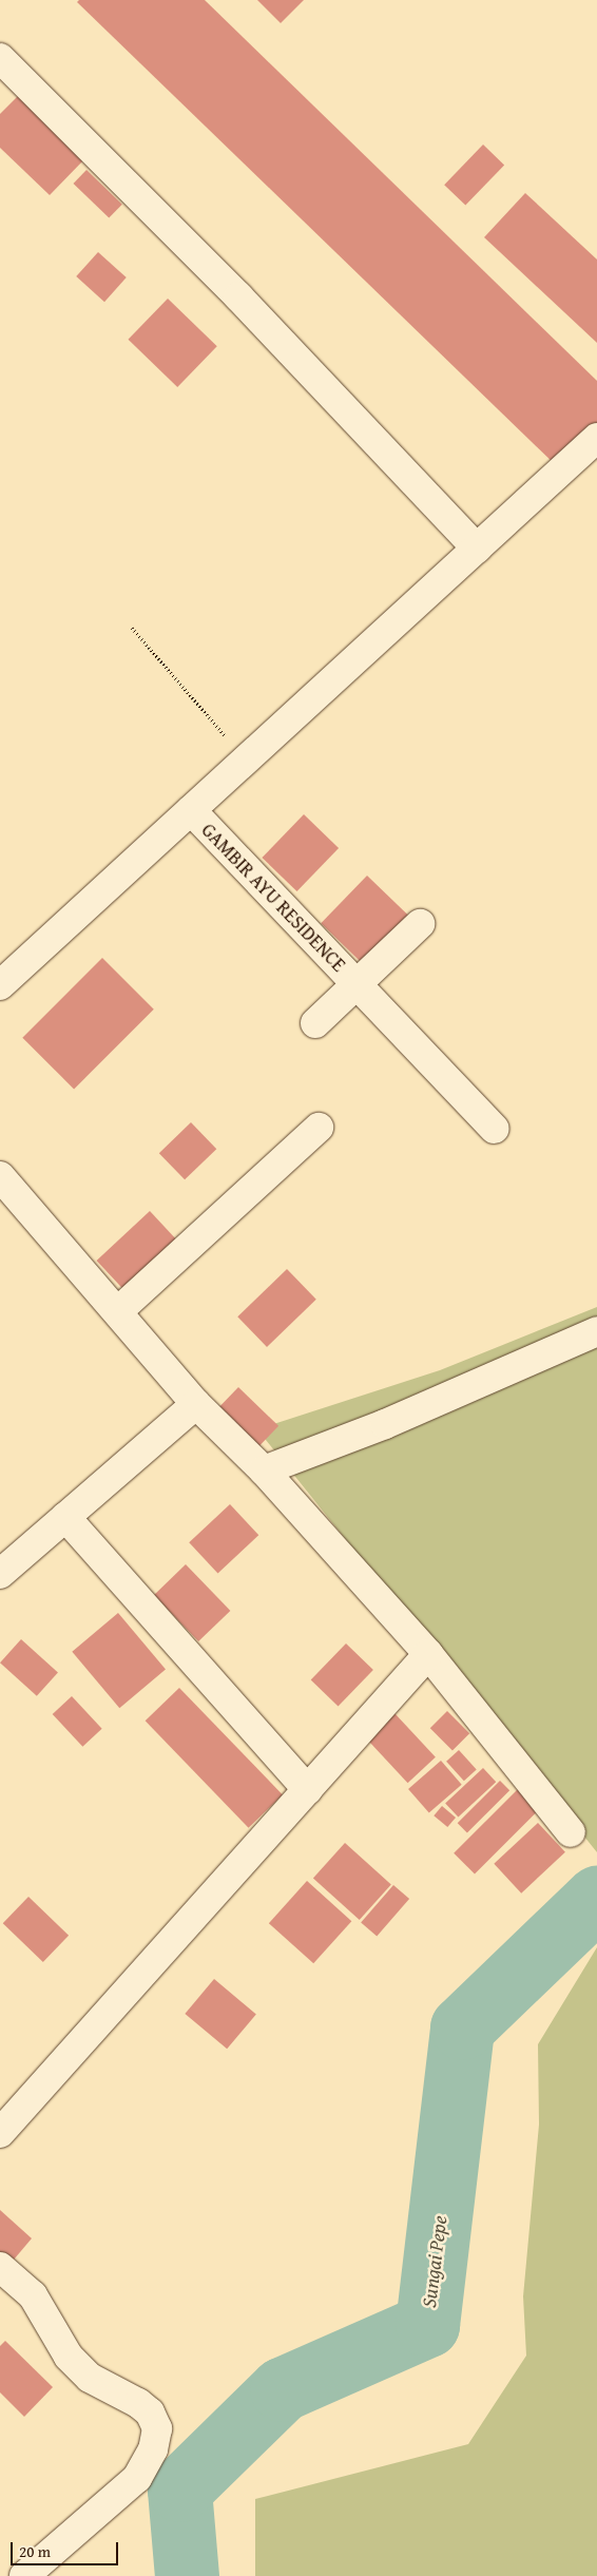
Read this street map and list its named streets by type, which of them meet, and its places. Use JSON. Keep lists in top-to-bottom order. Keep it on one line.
{"streets":{"street":["GAMBIR AYU RESIDENCE"]},"water":["Sungai Pepe"],"scale_bar":"20 m"}
